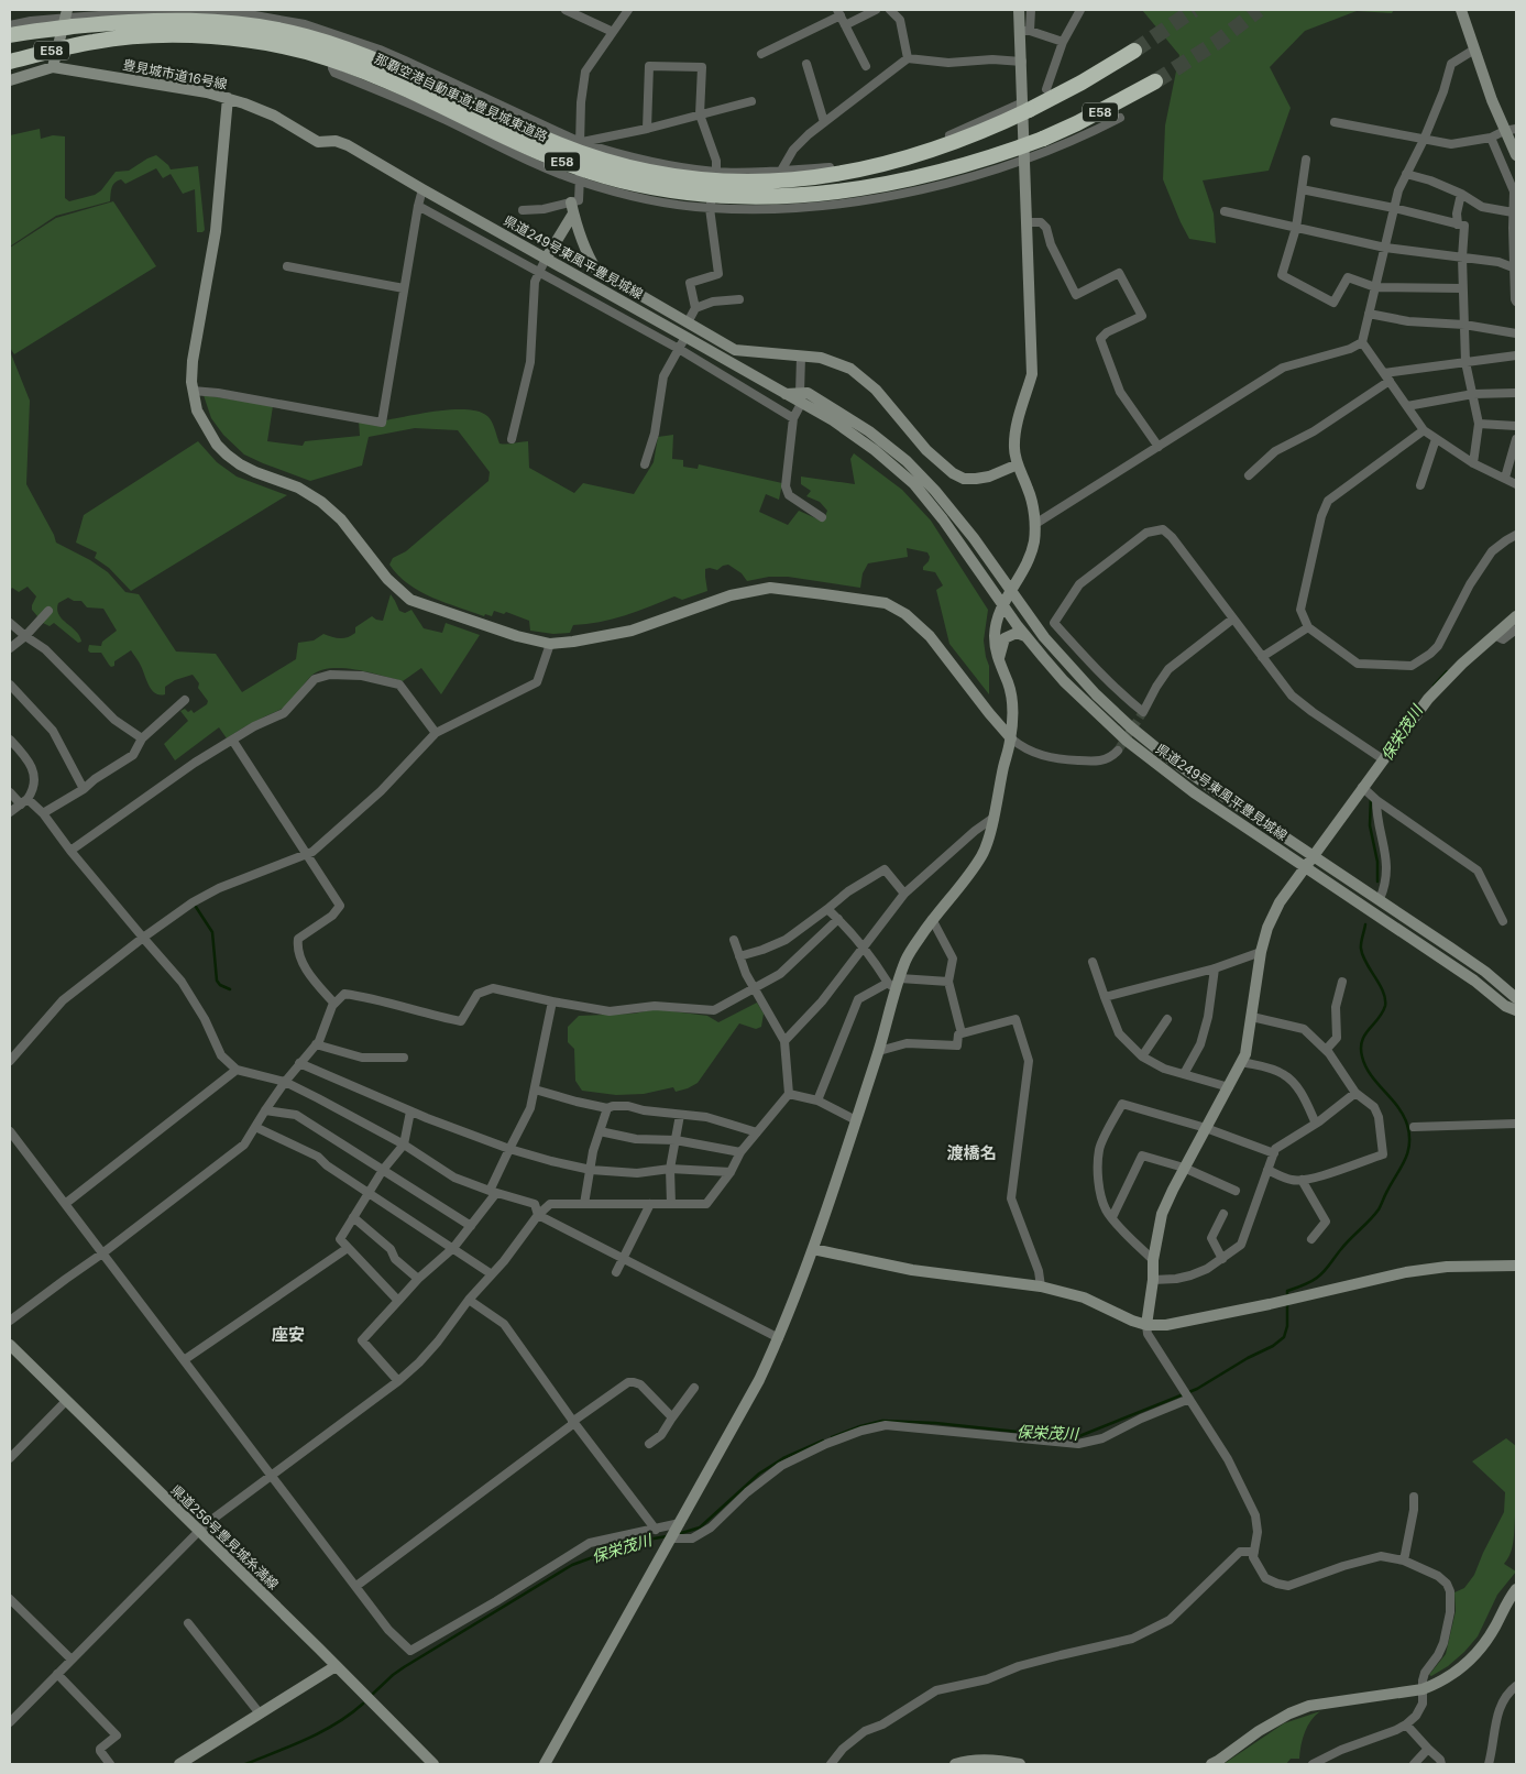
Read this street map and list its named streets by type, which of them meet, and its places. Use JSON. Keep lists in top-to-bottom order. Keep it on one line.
{"streets":{"highway":["E58","那覇空港自動車道;豊見城東道路"],"street":["豊見城市道16号線","県道249号東風平豊見城線","県道256号豊見城糸満線"]},"crossings":[["豊見城市道16号線","県道249号東風平豊見城線"]],"districts":["渡橋名","座安"],"water":["保栄茂川"]}
